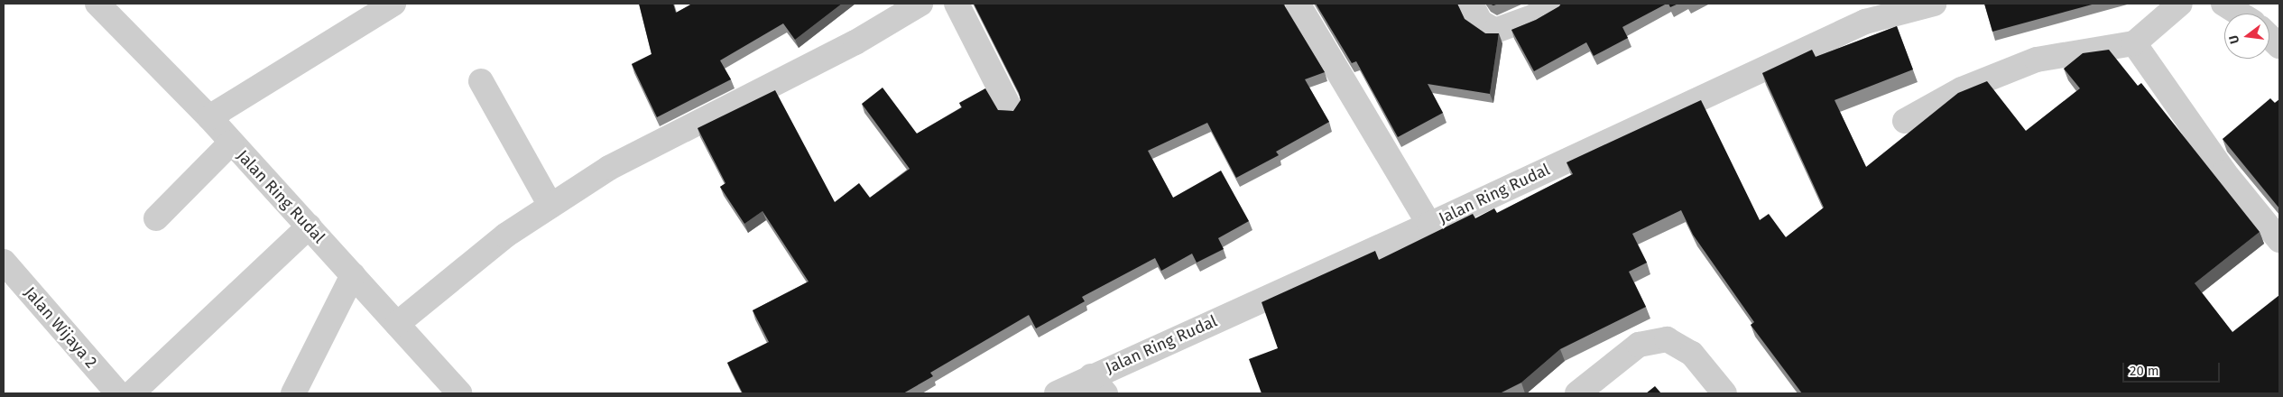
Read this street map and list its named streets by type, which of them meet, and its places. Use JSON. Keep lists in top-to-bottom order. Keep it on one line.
{"streets":{"street":["Jalan Ring Rudal","Jalan Wijaya 2"]},"scale_bar":"20 m","north":"left"}
